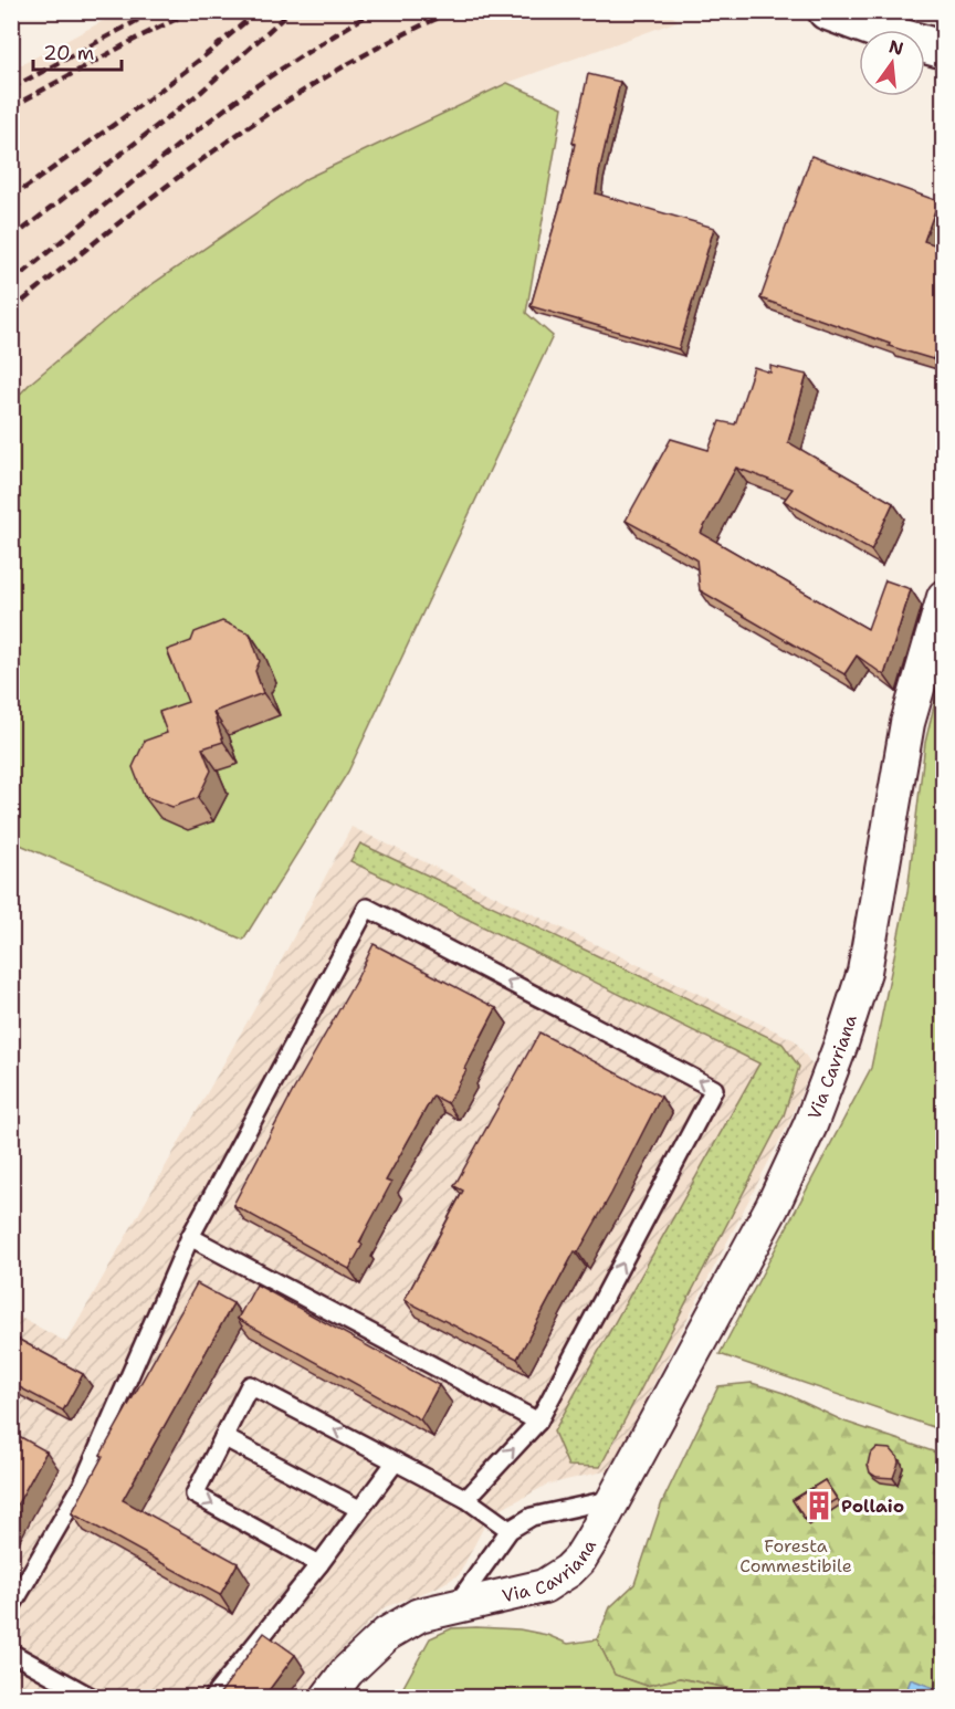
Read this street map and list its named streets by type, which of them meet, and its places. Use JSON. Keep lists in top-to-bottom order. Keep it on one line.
{"streets":{"street":["Via Cavriana"]},"parks":["Foresta Commestibile"],"places":{"building":["Pollaio"]},"scale_bar":"20 m","north":"top"}
